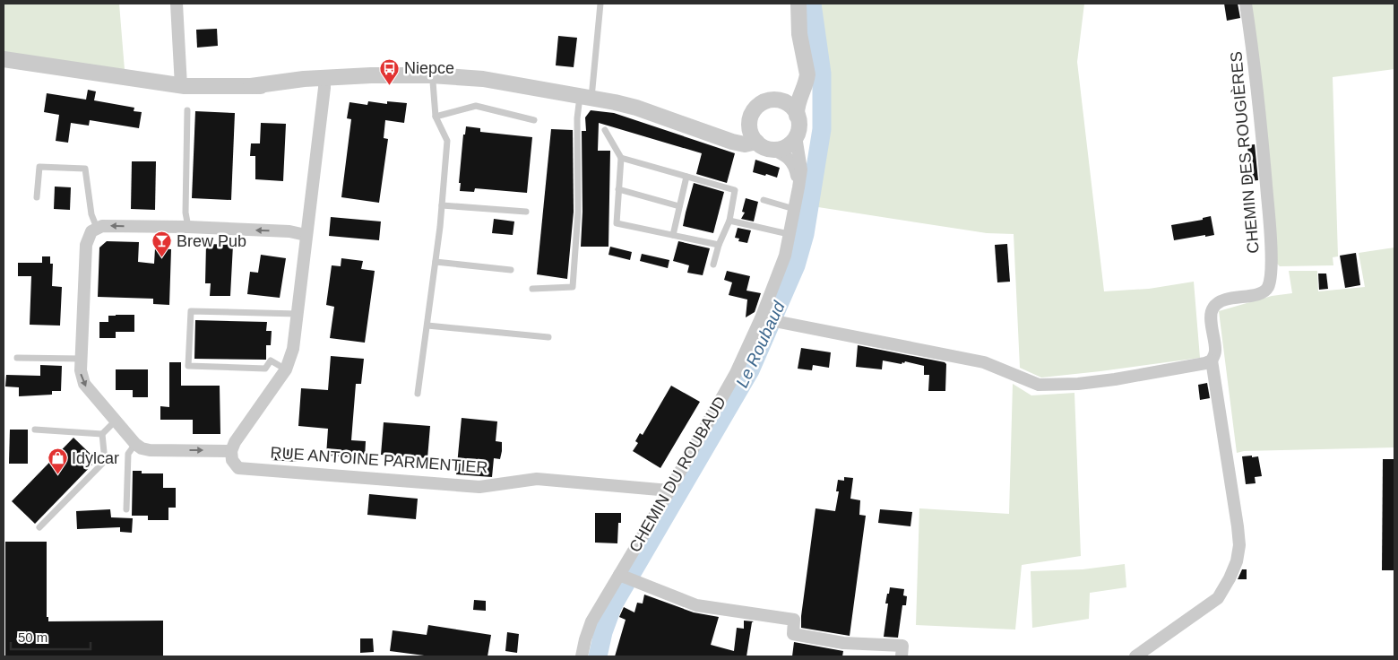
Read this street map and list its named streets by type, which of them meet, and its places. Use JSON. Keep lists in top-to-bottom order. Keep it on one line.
{"streets":{"street":["CHEMIN DES ROUGIÈRES","RUE ANTOINE PARMENTIER","CHEMIN DU ROUBAUD"]},"crossings":[["RUE ANTOINE PARMENTIER","CHEMIN DU ROUBAUD"]],"water":["Le Roubaud"],"places":{"bus stop":["Niepce"],"bar":["Brew Pub"],"shop":["Idylcar"]},"scale_bar":"50 m"}
